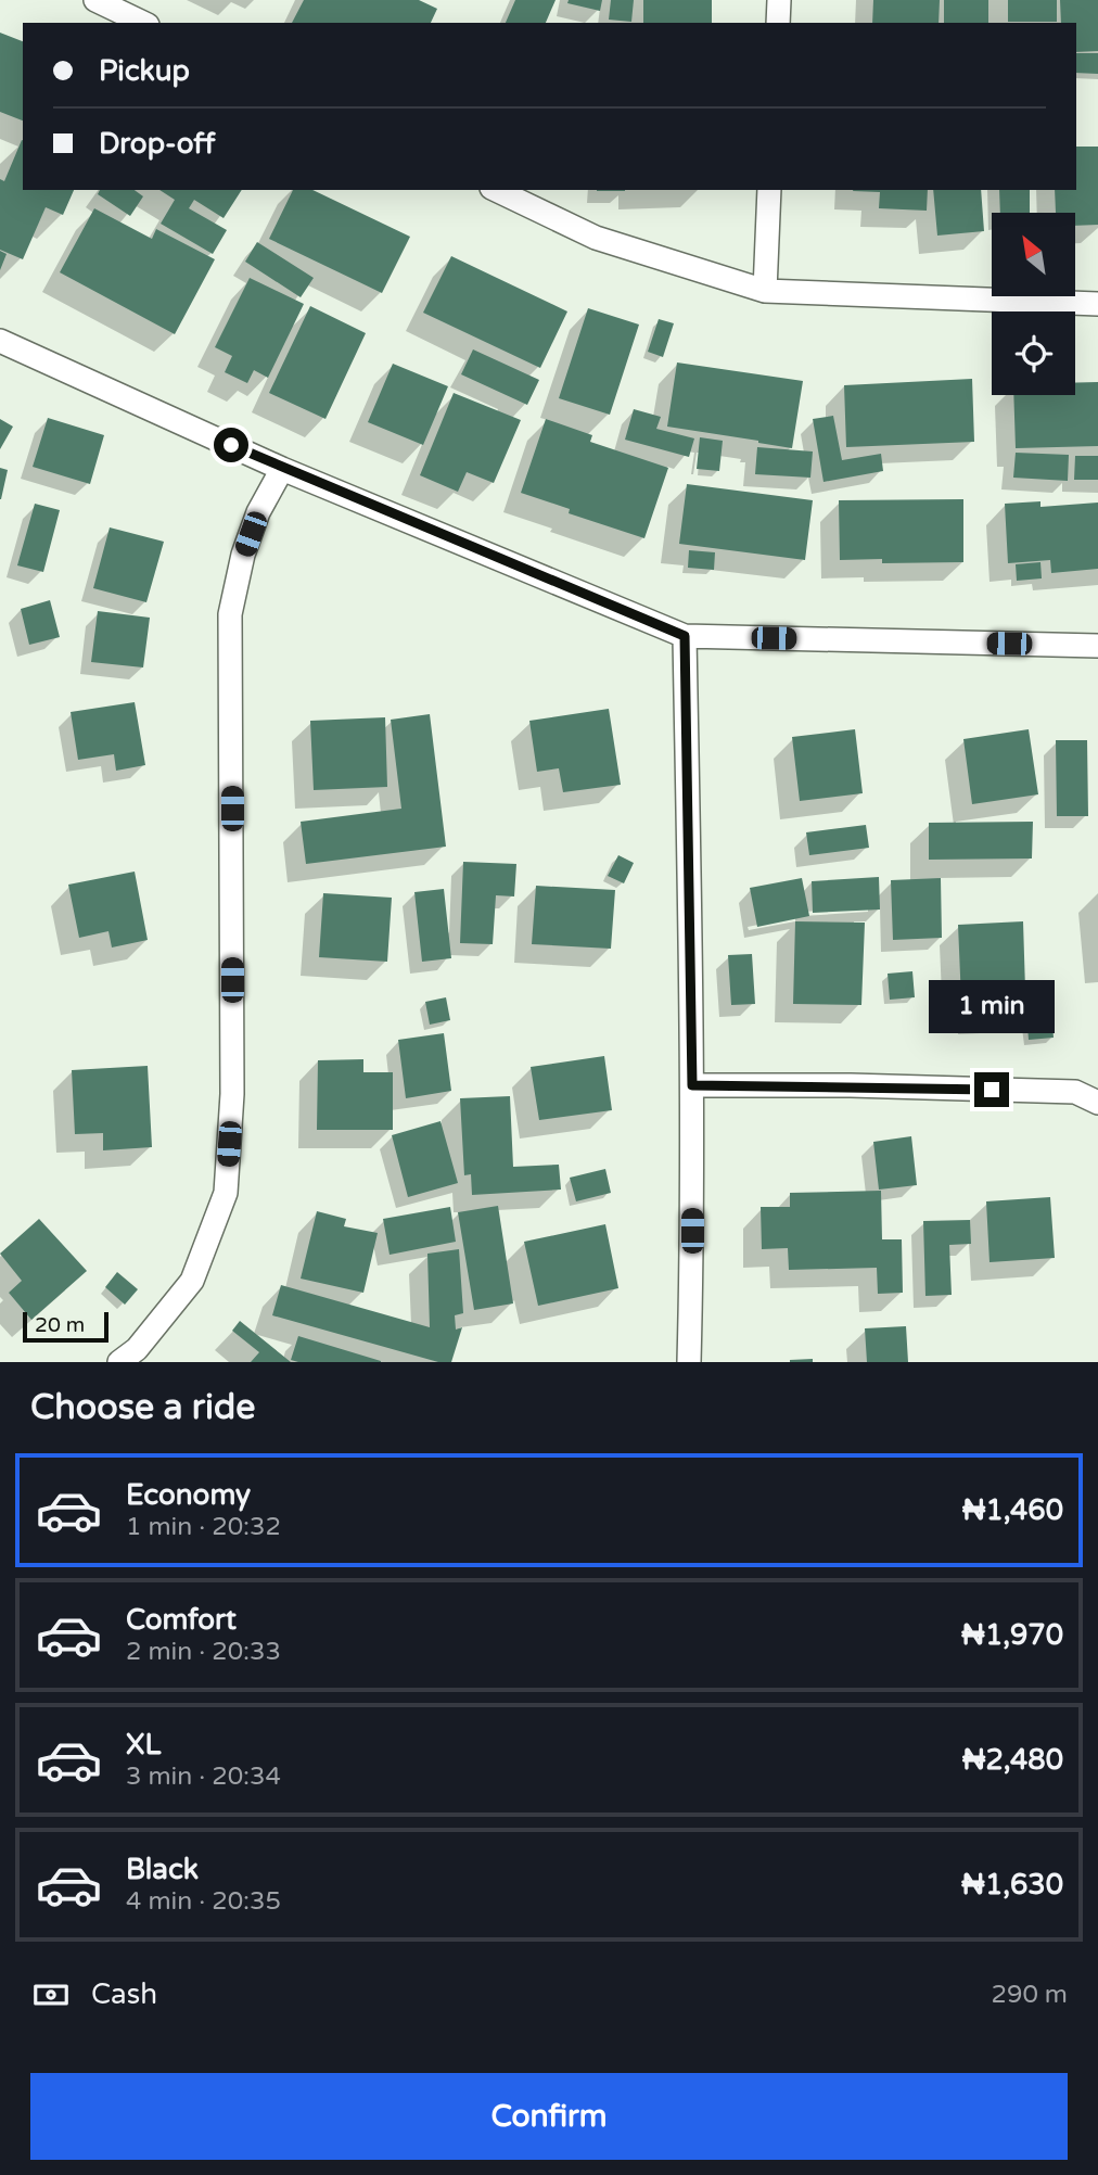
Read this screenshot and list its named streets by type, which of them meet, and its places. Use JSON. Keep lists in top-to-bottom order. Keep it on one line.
{"scale_bar":"20 m","north":"top left","page":{"banner":["Pickup","Drop-off"],"bubble":"1 min","scale":"20 m","heading":"Choose a ride","list":[{"name":"Economy","note":"1 min · 20:32","value":"₦1,460"},{"name":"Comfort","note":"2 min · 20:33","value":"₦1,970"},{"name":"XL","note":"3 min · 20:34","value":"₦2,480"},{"name":"Black","note":"4 min · 20:35","value":"₦1,630"}],"pay":["Cash","290 m"],"buttons":"Confirm"}}
